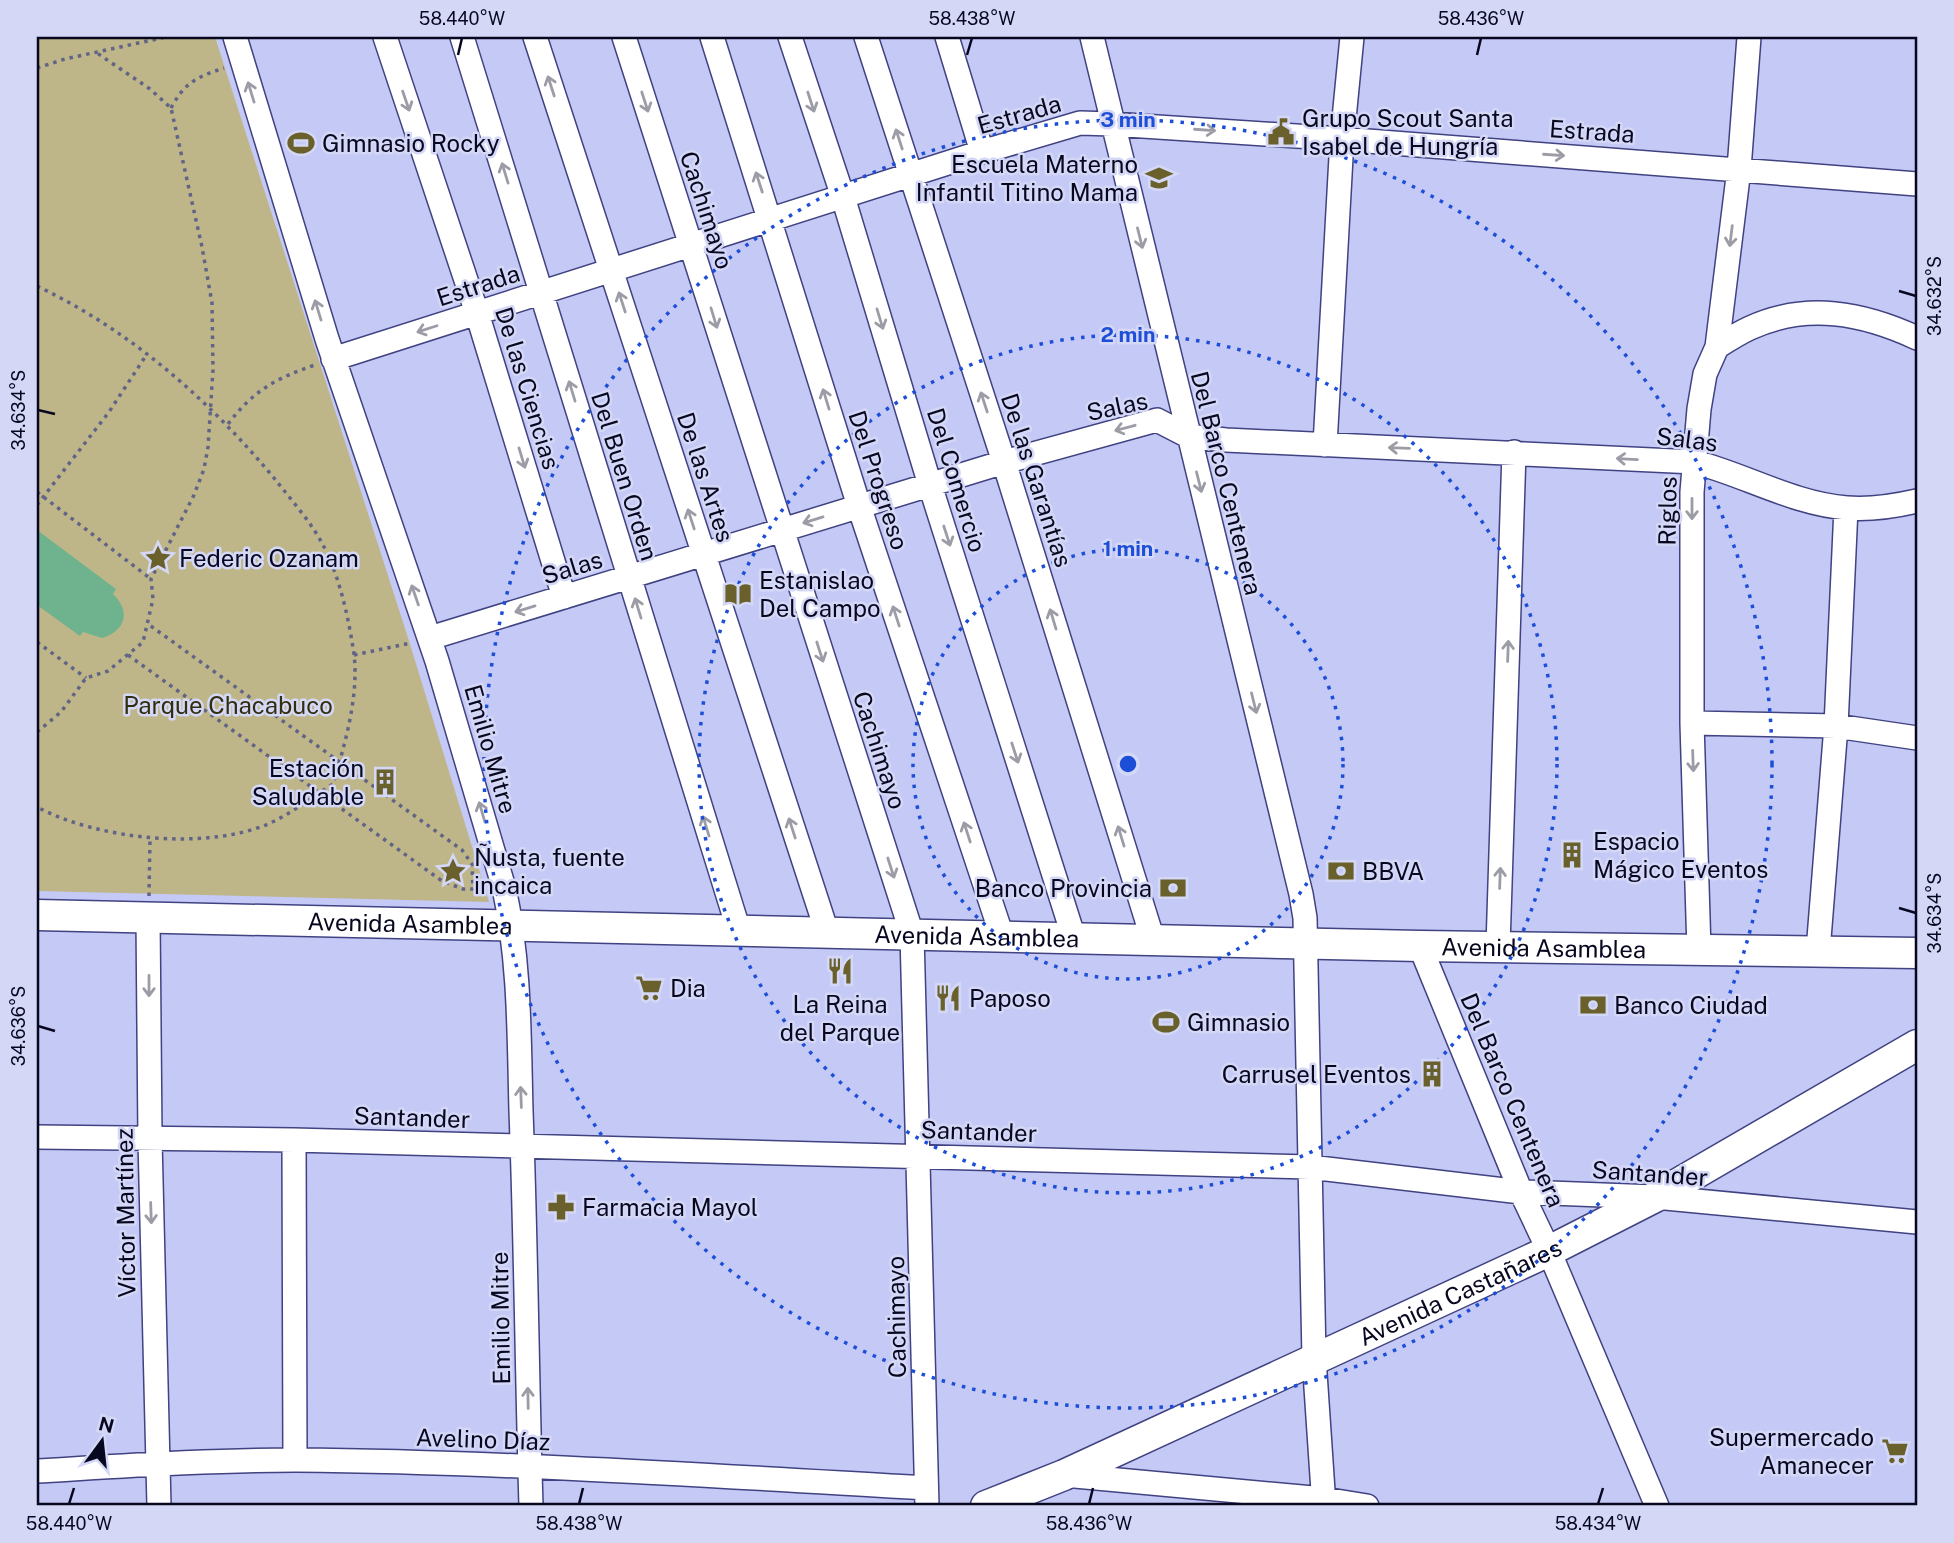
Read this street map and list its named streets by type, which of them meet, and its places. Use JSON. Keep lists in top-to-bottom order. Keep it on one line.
{"streets":{"main road":["Avenida Asamblea","Avenida Castañares"],"street":["Estrada","Cachimayo","De las Ciencias","Salas","Del Buen Orden","De las Artes","Del Progreso","Del Comercio","De las Garantías","Del Barco Centenera","Riglos","Emilio Mitre","Santander","Víctor Martínez","Avelino Díaz"]},"crossings":[["Estrada","Cachimayo"],["Estrada","De las Ciencias"],["Estrada","Del Buen Orden"],["Estrada","De las Artes"],["Estrada","Del Progreso"],["Estrada","Del Comercio"],["Estrada","De las Garantías"],["Estrada","Del Barco Centenera"],["Estrada","Riglos"],["Estrada","Emilio Mitre"],["Cachimayo","Salas"],["Cachimayo","Avenida Asamblea"],["Cachimayo","Santander"],["Cachimayo","Avelino Díaz"],["De las Ciencias","Salas"],["Salas","Del Buen Orden"],["Salas","De las Artes"],["Salas","Del Progreso"],["Salas","Del Comercio"],["Salas","De las Garantías"],["Salas","Del Barco Centenera"],["Salas","Riglos"],["Salas","Emilio Mitre"],["Del Buen Orden","Avenida Asamblea"],["De las Artes","Avenida Asamblea"],["Del Progreso","Avenida Asamblea"],["Del Comercio","Avenida Asamblea"],["De las Garantías","Avenida Asamblea"],["Del Barco Centenera","Avenida Asamblea"],["Del Barco Centenera","Santander"],["Del Barco Centenera","Avenida Castañares"],["Riglos","Avenida Asamblea"],["Emilio Mitre","Avenida Asamblea"],["Emilio Mitre","Santander"],["Emilio Mitre","Avelino Díaz"],["Avenida Asamblea","Víctor Martínez"],["Santander","Víctor Martínez"],["Santander","Avenida Castañares"],["Víctor Martínez","Avelino Díaz"]],"one_way":["Cachimayo","De las Ciencias","Salas","Del Buen Orden","De las Artes","Del Progreso","Del Comercio","De las Garantías","Emilio Mitre"],"parks":["Parque Chacabuco"],"places":{"public building":["Grupo Scout Santa Isabel de Hungría"],"sports":["Gimnasio Rocky","Gimnasio"],"school or university":["Escuela Materno Infantil Titino Mama"],"place":["Federic Ozanam","Ñusta, fuente incaica"],"library":["Estanislao Del Campo"],"building":["Estación Saludable","Espacio Mágico Eventos","Carrusel Eventos"],"bank":["BBVA","Banco Provincia","Banco Ciudad"],"restaurant":["La Reina del Parque","Paposo"],"supermarket":["Dia","Supermercado Amanecer"],"pharmacy":["Farmacia Mayol"]},"north":"top","coordinates":["58.440°W","58.438°W","58.436°W","34.632°S","34.634°S","34.636°S","58.434°W"],"rings":["3 min","2 min","1 min"]}
